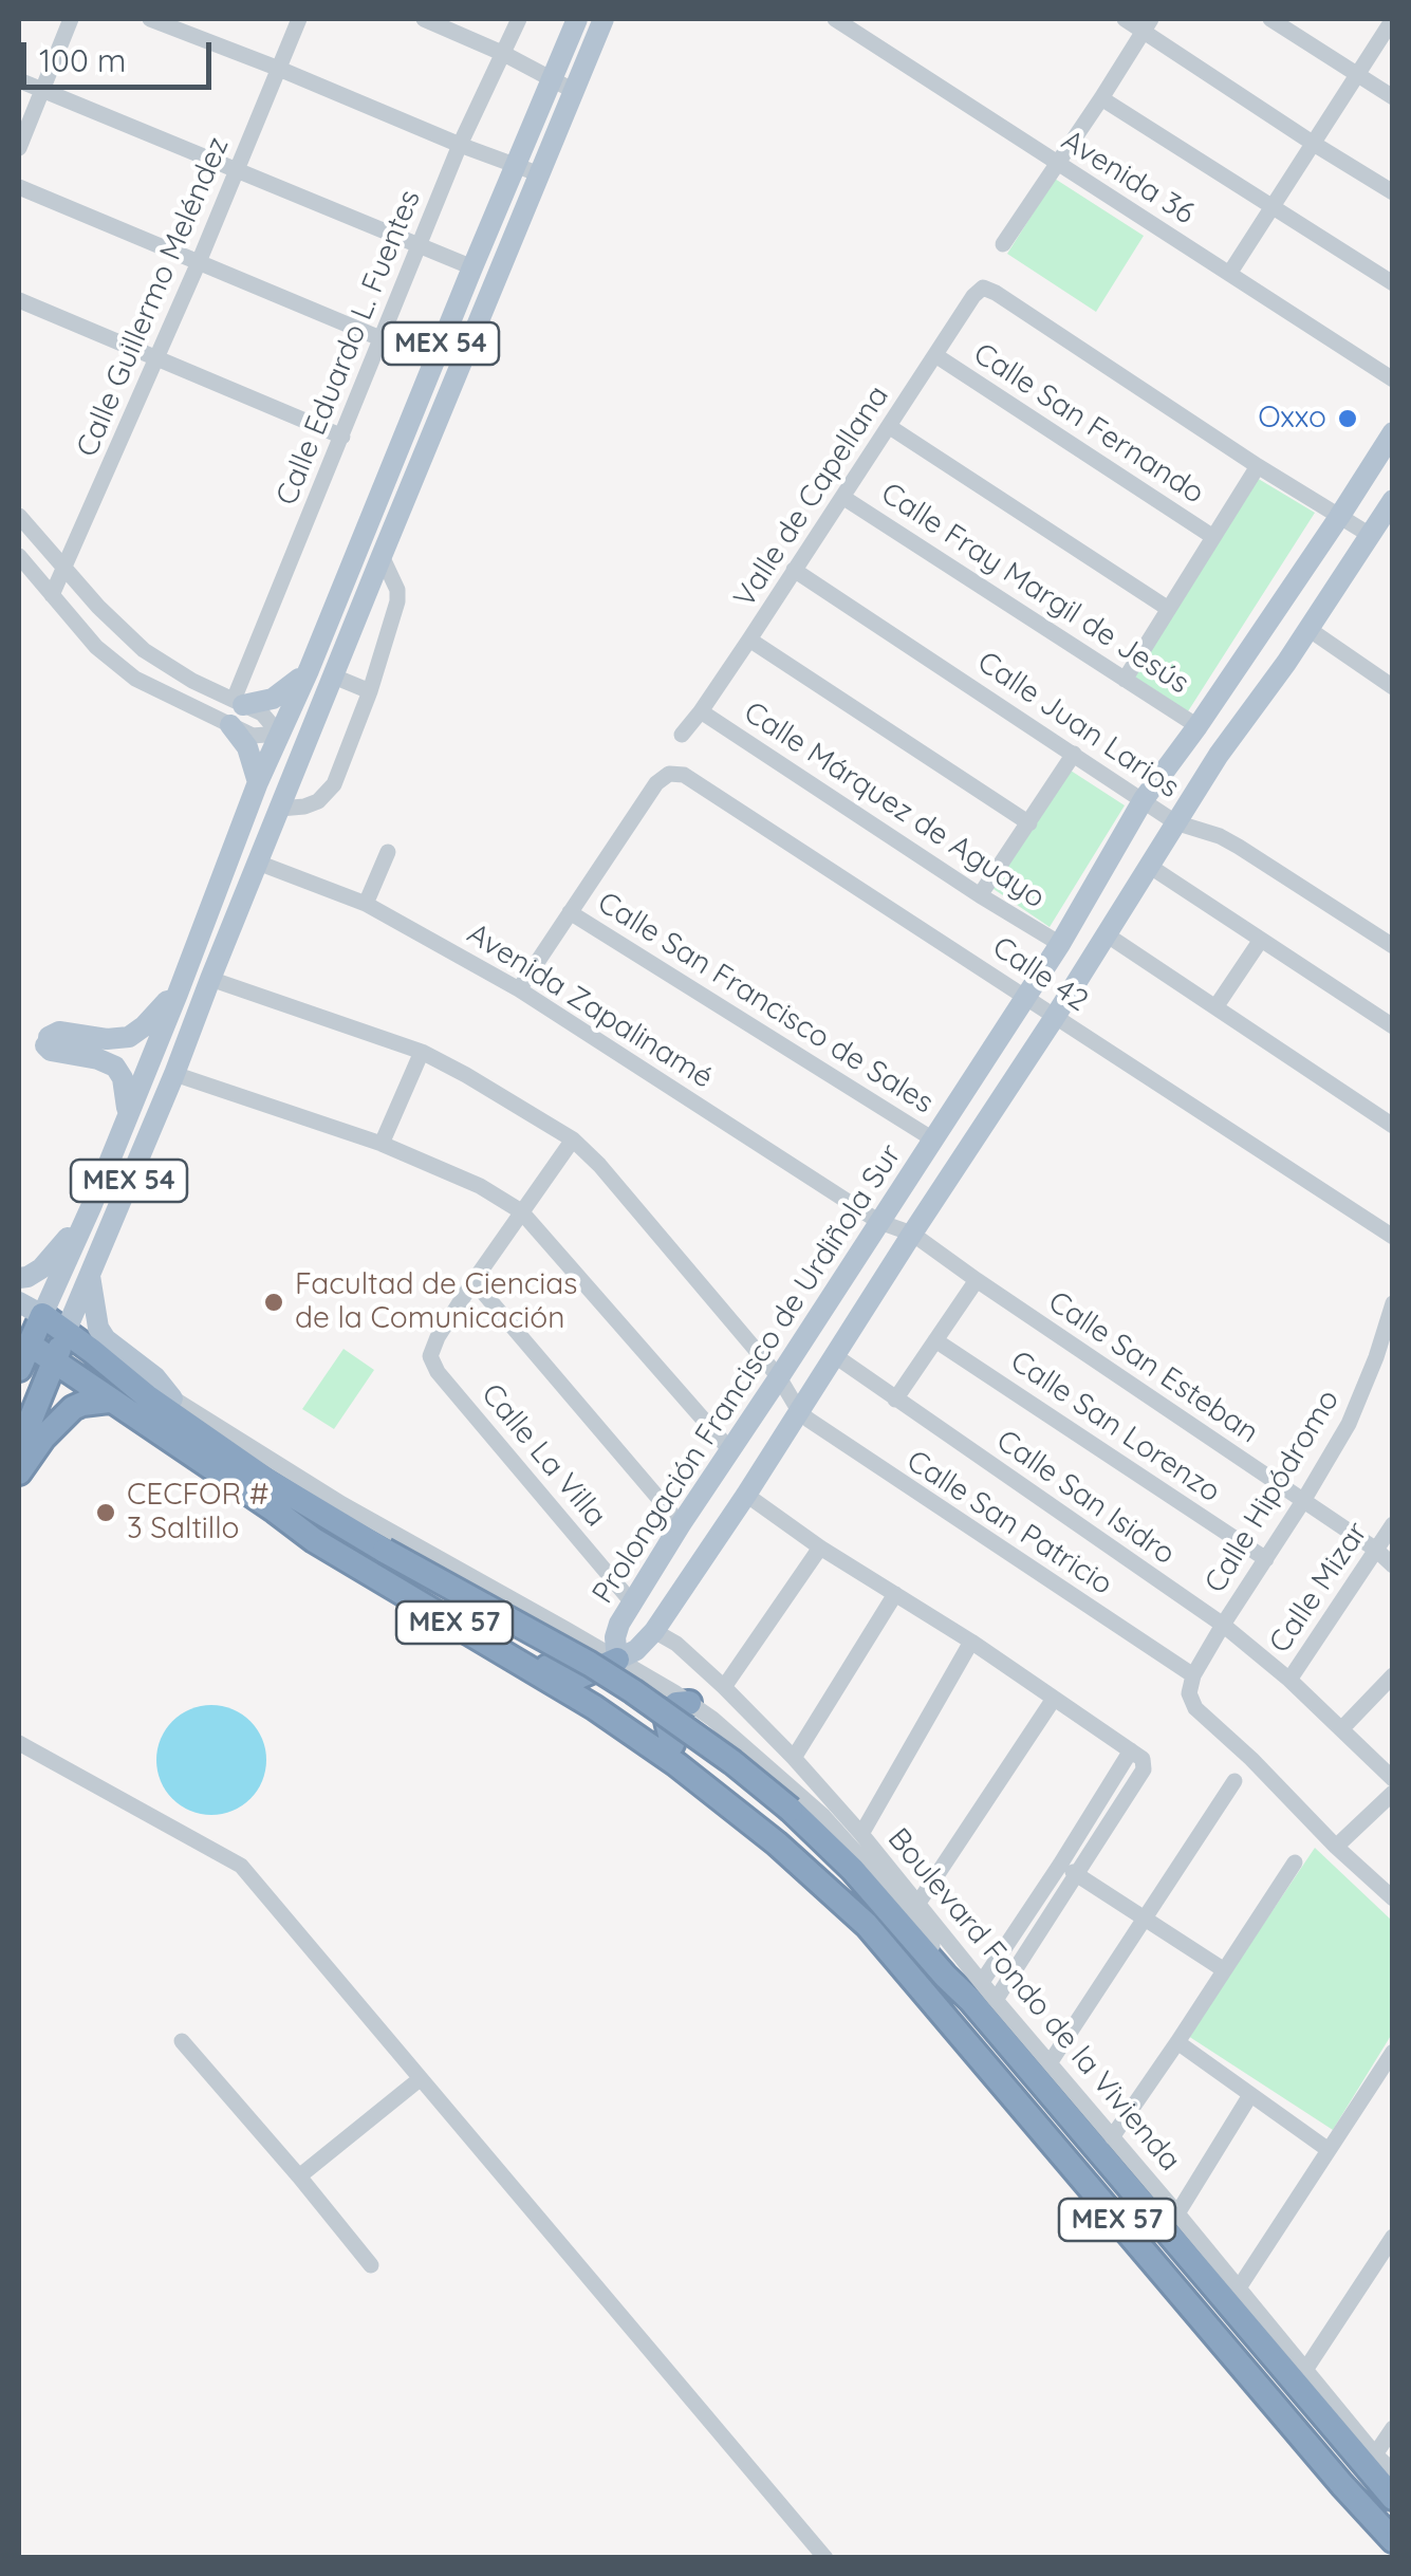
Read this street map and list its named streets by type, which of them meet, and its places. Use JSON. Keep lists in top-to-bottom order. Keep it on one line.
{"streets":{"highway":["MEX 54","MEX 57"],"main road":["Prolongación Francisco de Urdiñola Sur"],"street":["Avenida 36","Calle Guillermo Meléndez","Calle Eduardo L. Fuentes","Calle San Fernando","Valle de Capellana","Calle Fray Margil de Jesús","Calle Juan Larios","Calle Márquez de Aguayo","Calle 42","Calle San Francisco de Sales","Avenida Zapalinamé","Calle San Esteban","Calle San Lorenzo","Calle La Villa","Calle Hipódromo","Calle San Isidro","Calle San Patricio","Calle Mizar","Boulevard Fondo de la Vivienda"]},"crossings":[["MEX 54","Avenida Zapalinamé"],["MEX 54","MEX 57"],["Calle San Fernando","Valle de Capellana"],["Valle de Capellana","Calle Fray Margil de Jesús"],["Valle de Capellana","Calle Juan Larios"],["Valle de Capellana","Calle Márquez de Aguayo"],["Calle Fray Margil de Jesús","Prolongación Francisco de Urdiñola Sur"],["Calle Juan Larios","Prolongación Francisco de Urdiñola Sur"],["Calle Márquez de Aguayo","Prolongación Francisco de Urdiñola Sur"],["Calle 42","Calle San Francisco de Sales"],["Calle 42","Prolongación Francisco de Urdiñola Sur"],["Calle San Francisco de Sales","Prolongación Francisco de Urdiñola Sur"],["Avenida Zapalinamé","Calle San Esteban"],["Avenida Zapalinamé","Prolongación Francisco de Urdiñola Sur"],["Calle San Esteban","Prolongación Francisco de Urdiñola Sur"],["Calle San Esteban","Calle Hipódromo"],["Calle San Esteban","Calle Mizar"],["Prolongación Francisco de Urdiñola Sur","Calle La Villa"],["Prolongación Francisco de Urdiñola Sur","Calle San Isidro"],["Prolongación Francisco de Urdiñola Sur","Calle San Patricio"],["Prolongación Francisco de Urdiñola Sur","Boulevard Fondo de la Vivienda"],["Calle San Lorenzo","Calle Hipódromo"],["Calle Hipódromo","Calle San Isidro"],["Calle Hipódromo","Calle San Patricio"],["Calle San Isidro","Calle Mizar"],["MEX 57","Boulevard Fondo de la Vivienda"]],"places":["Oxxo","Facultad de Ciencias de la Comunicación","CECFOR # 3 Saltillo"],"scale_bar":"100 m"}
